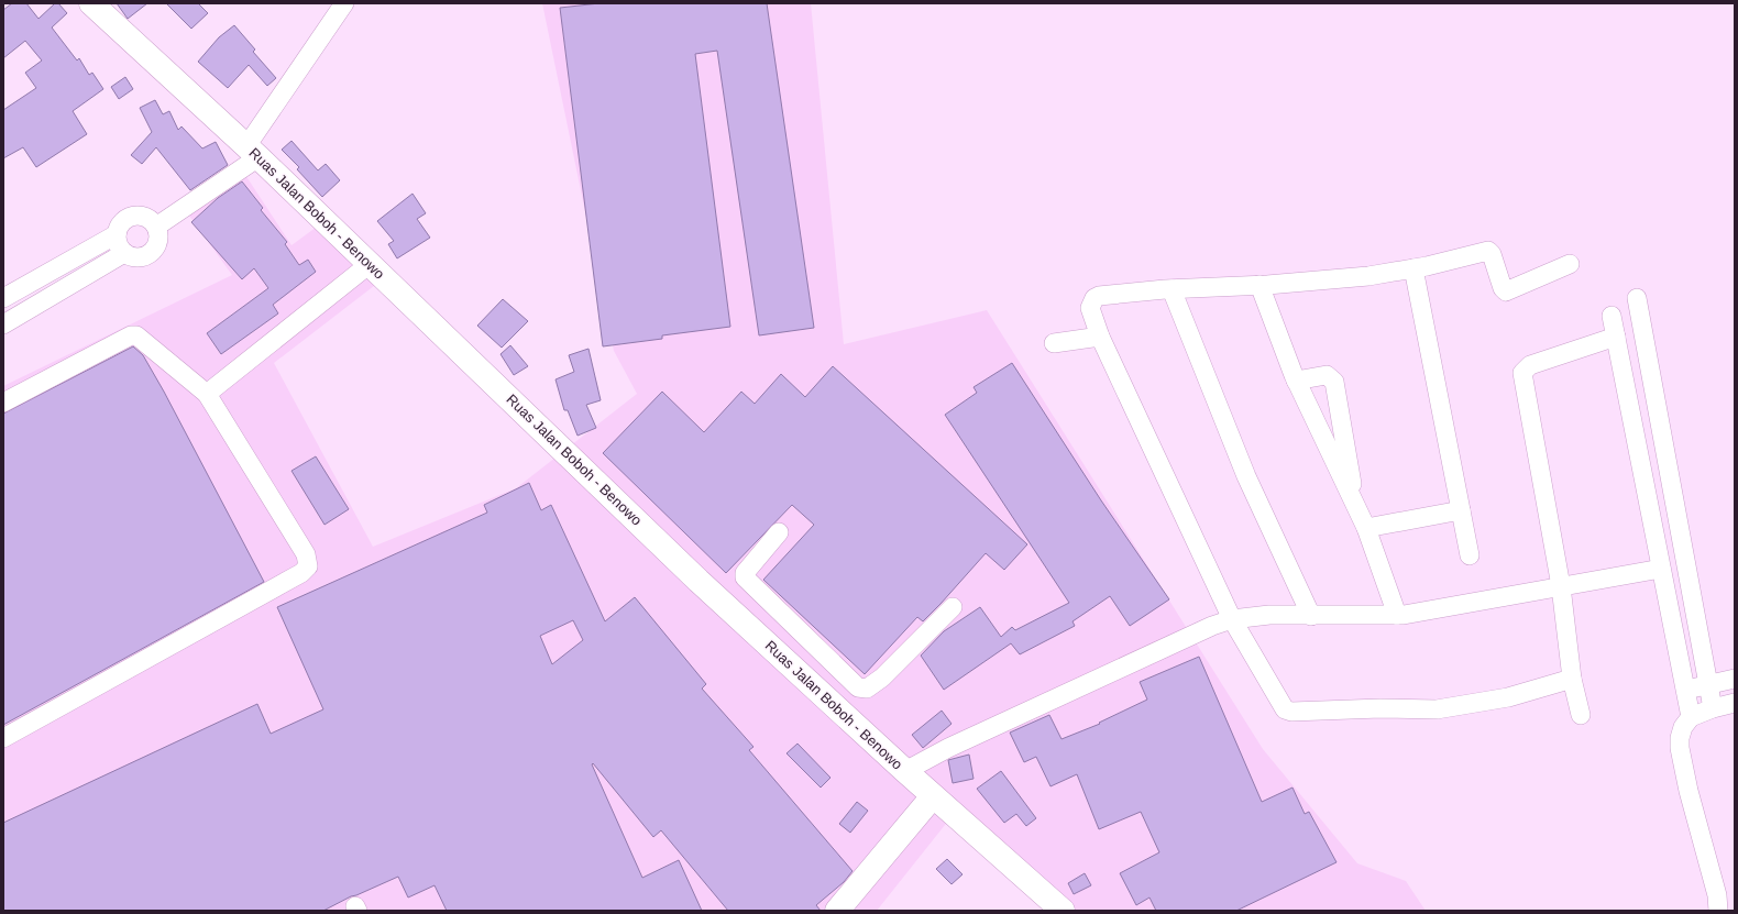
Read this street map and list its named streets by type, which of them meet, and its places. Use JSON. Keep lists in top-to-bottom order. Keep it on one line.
{"streets":{"main road":["Ruas Jalan Boboh - Benowo"]}}
